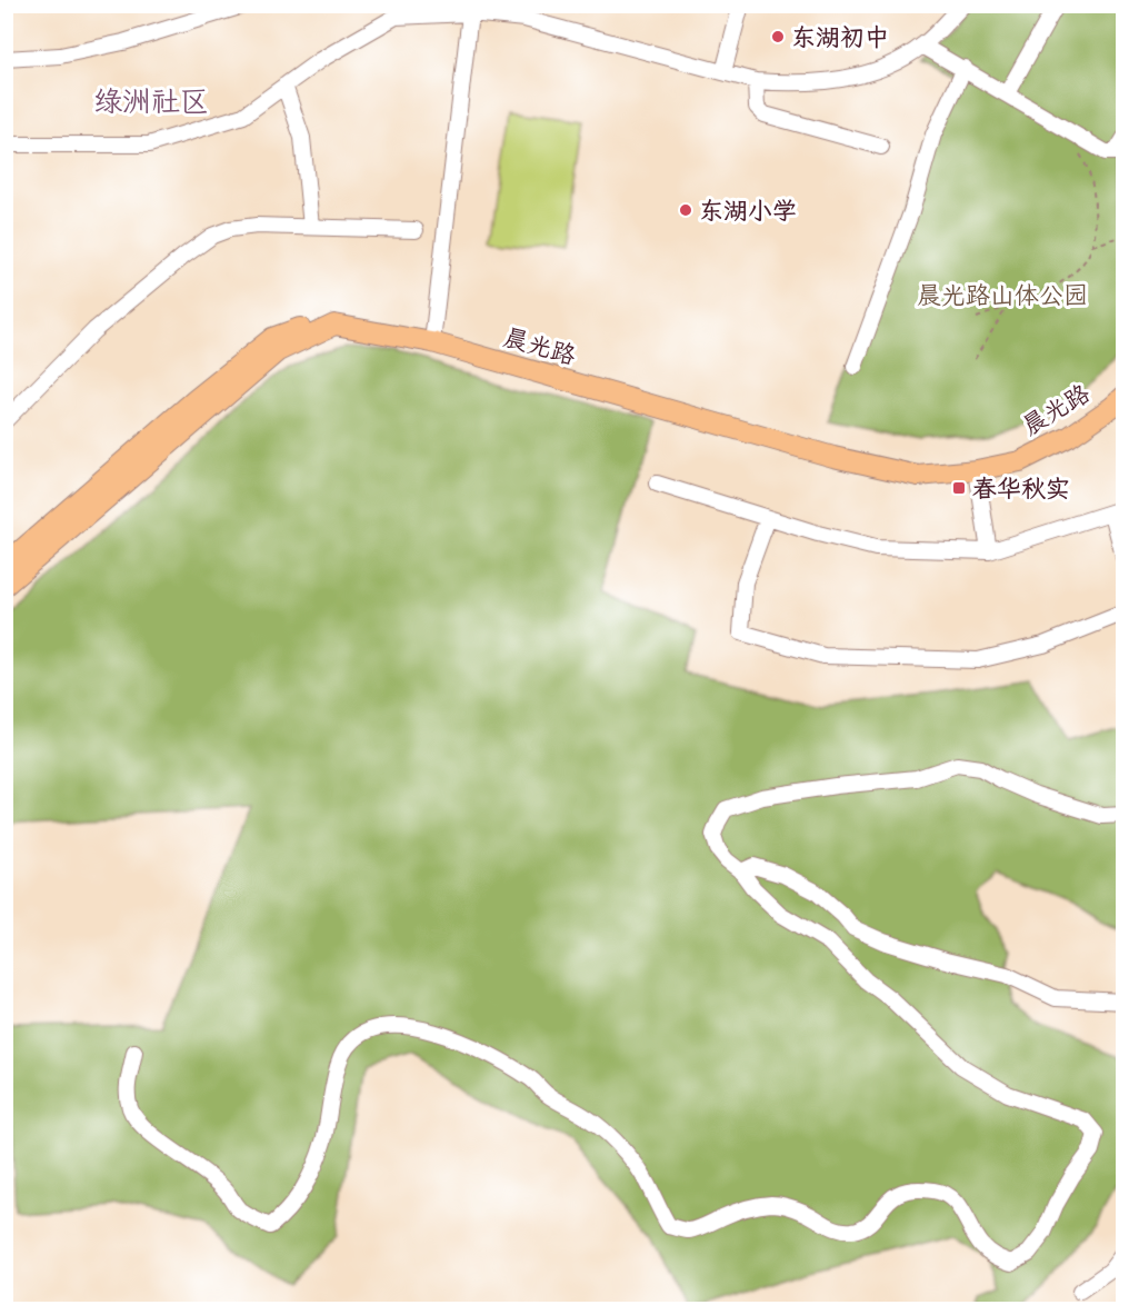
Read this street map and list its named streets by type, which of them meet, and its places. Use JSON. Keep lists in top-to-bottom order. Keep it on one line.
{"streets":{"main road":["晨光路"]},"districts":["绿洲社区"],"parks":["晨光路山体公园"],"places":{"other":["东湖初中","东湖小学"],"transit":["春华秋实"]}}
